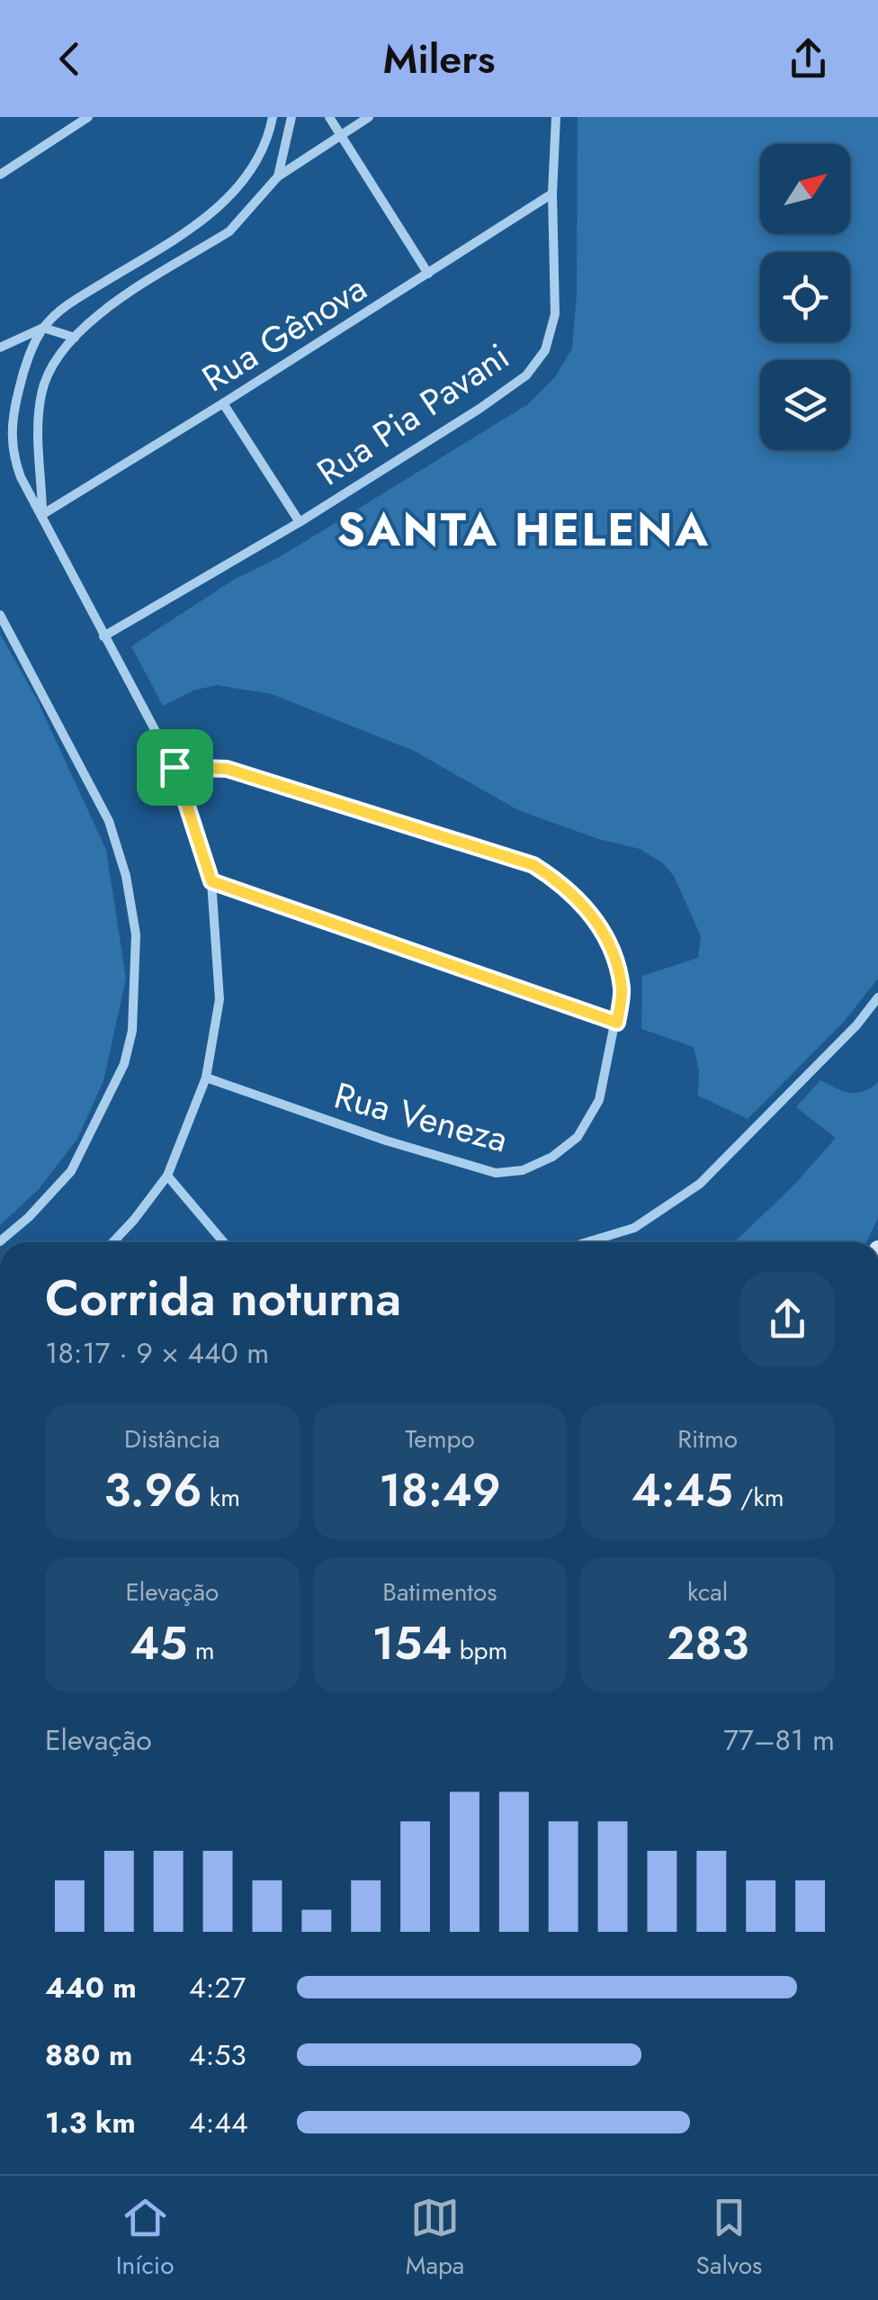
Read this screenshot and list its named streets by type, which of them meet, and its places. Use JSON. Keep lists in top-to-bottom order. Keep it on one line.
{"streets":{"street":["Rua Gênova","Rua Pia Pavani","Rua Veneza"]},"crossings":[["Rua Gênova","Rua Pia Pavani"]],"districts":["SANTA HELENA"],"north":"top right","page":{"header":"Milers","heading":["Corrida noturna","18:17 · 9 × 440 m"],"stats":[["Distância","3.96 km"],["Tempo","18:49"],["Ritmo","4:45 /km"],["Elevação","45 m"],["Batimentos","154 bpm"],["kcal","283"]],"chart":["Elevação","77–81 m"],"list":[{"name":"440 m","note":"4:27"},{"name":"880 m","note":"4:53"},{"name":"1.3 km","note":"4:44"}],"tabs":["Início","Mapa","Salvos"]}}
